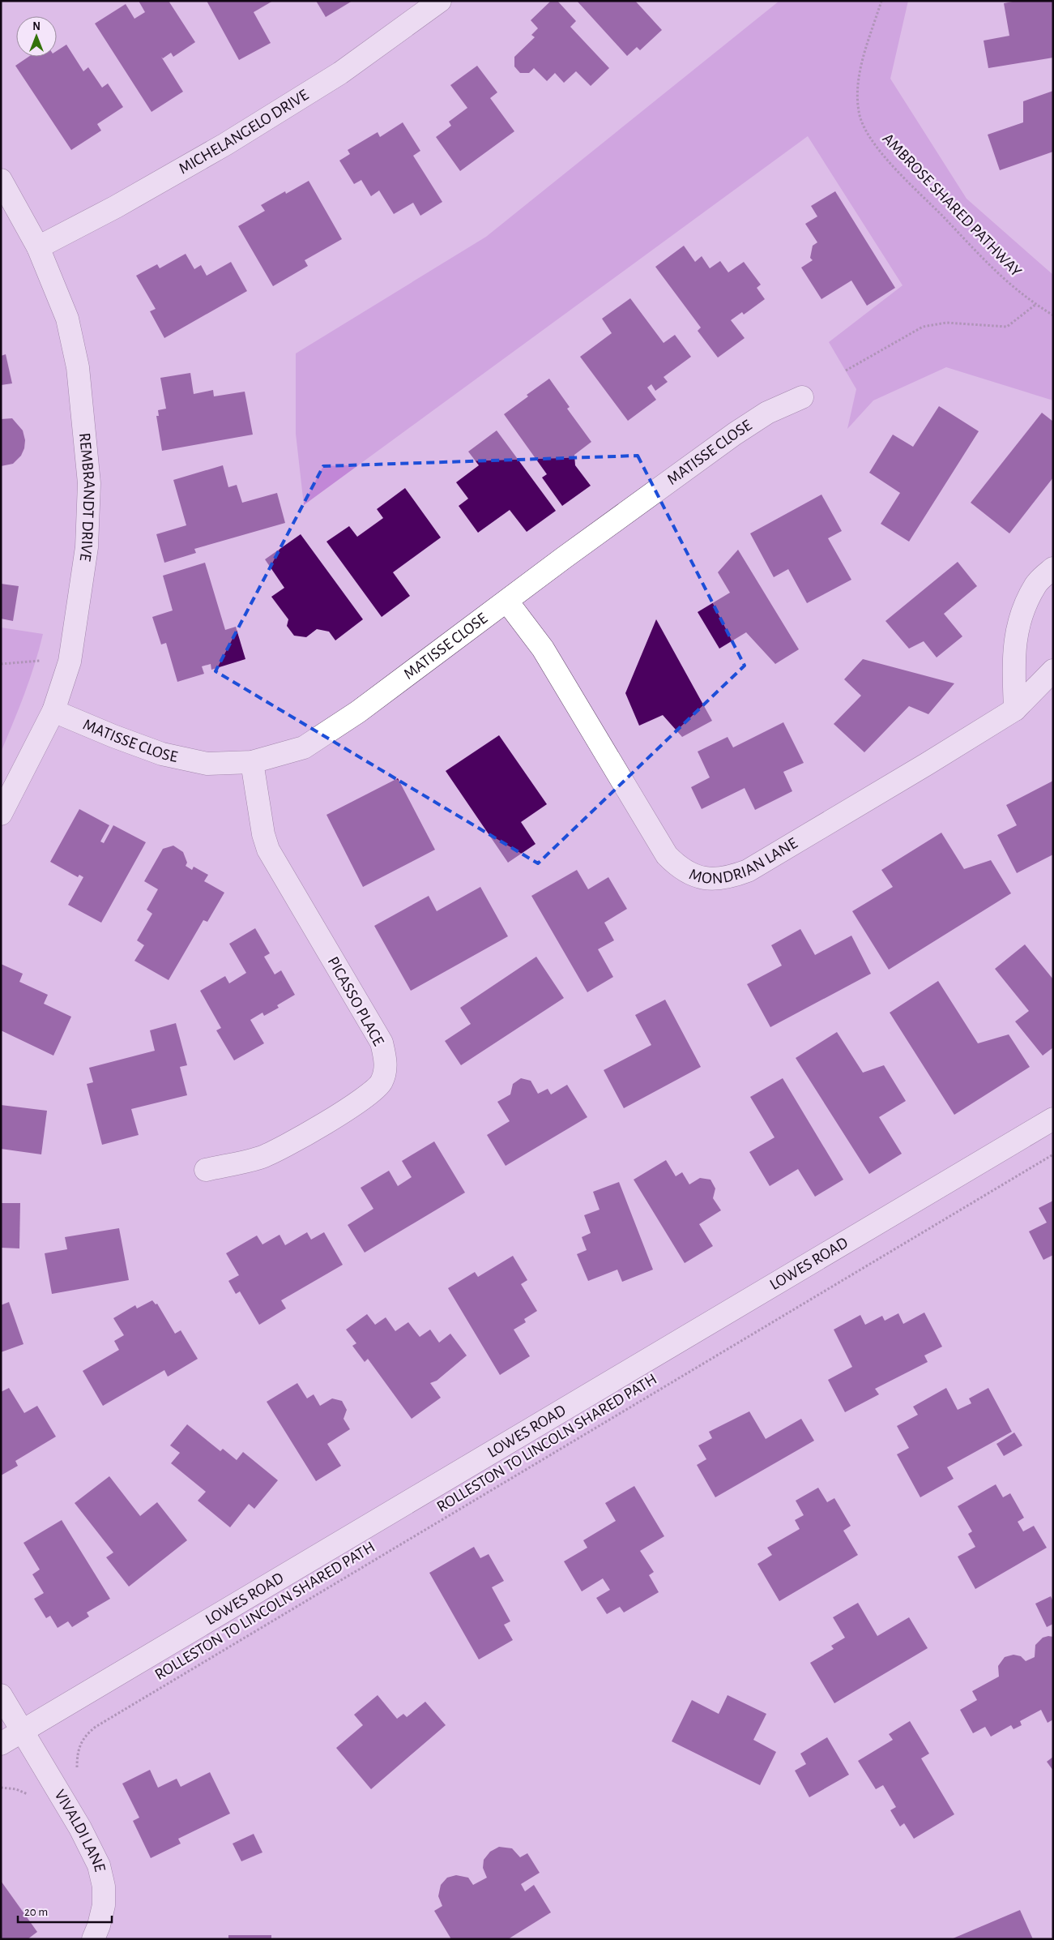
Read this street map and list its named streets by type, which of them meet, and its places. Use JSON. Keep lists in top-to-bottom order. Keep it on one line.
{"streets":{"street":["MICHELANGELO DRIVE","MATISSE CLOSE","REMBRANDT DRIVE","MONDRIAN LANE","PICASSO PLACE","LOWES ROAD","VIVALDI LANE"],"path":["AMBROSE SHARED PATHWAY","ROLLESTON TO LINCOLN SHARED PATH"]},"crossings":[["MICHELANGELO DRIVE","REMBRANDT DRIVE"],["MATISSE CLOSE","REMBRANDT DRIVE"],["MATISSE CLOSE","MONDRIAN LANE"],["MATISSE CLOSE","PICASSO PLACE"],["LOWES ROAD","VIVALDI LANE"]],"scale_bar":"20 m","north":"top"}
